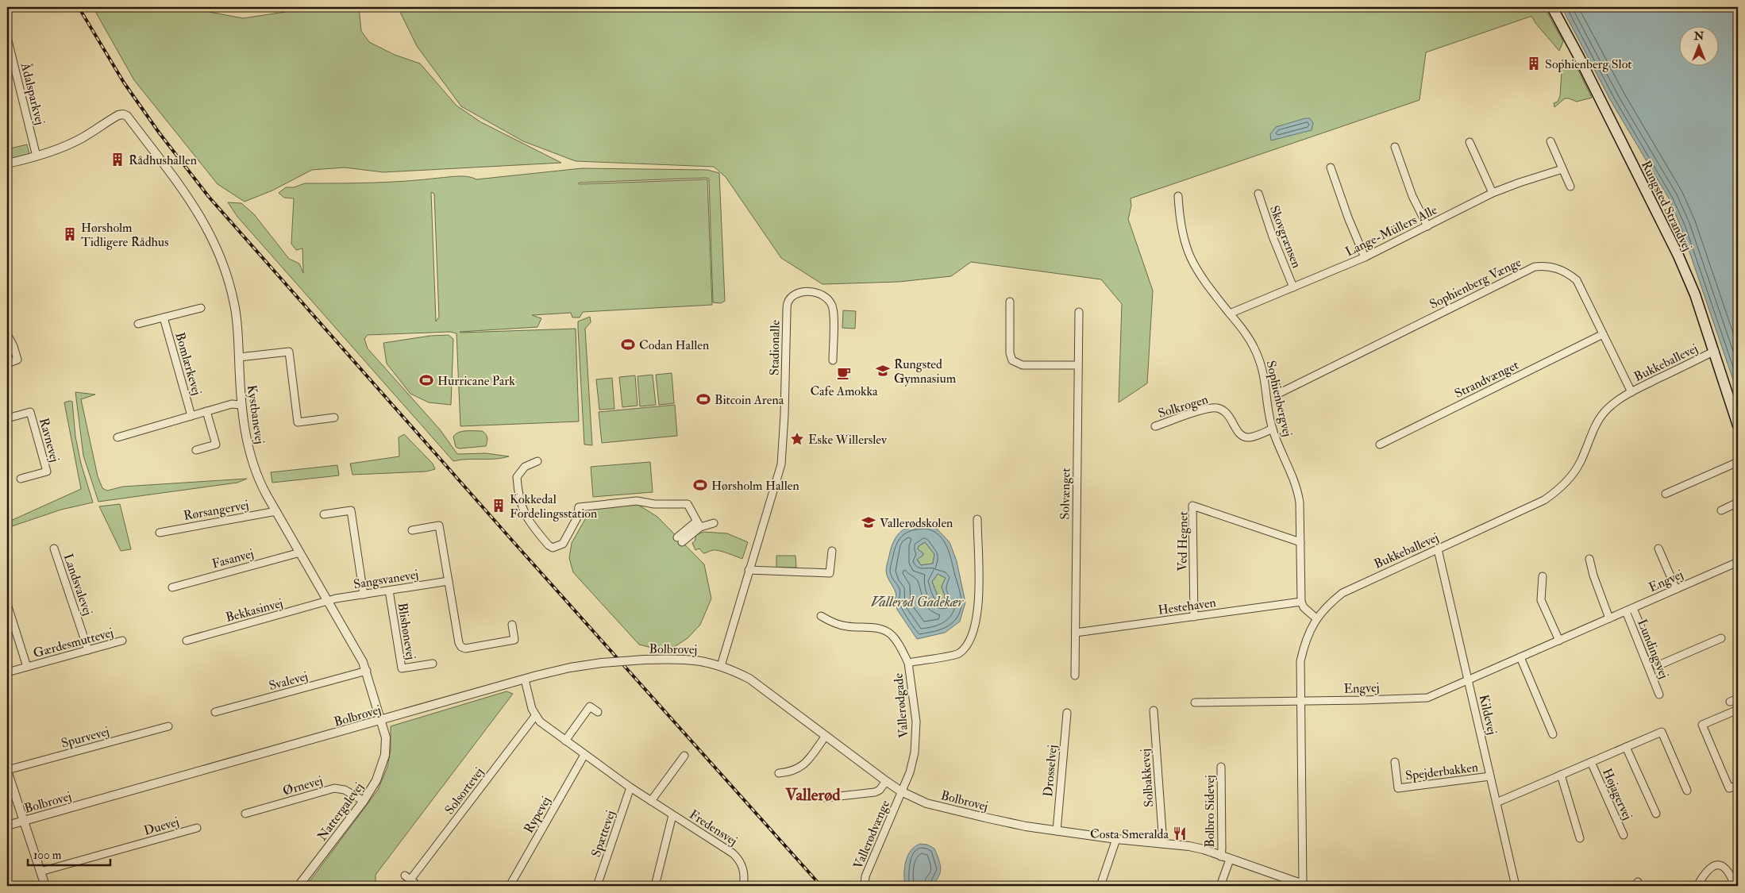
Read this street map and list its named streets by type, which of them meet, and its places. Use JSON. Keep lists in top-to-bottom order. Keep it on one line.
{"streets":{"main road":["Rungsted Strandvej"],"street":["Ådalsparkvej","Lange-Müllers Alle","Skovgrænsen","Sophienberg Vænge","Stadionalle","Bukkeballevej","Bomlærkevej","Strandvænget","Sophienbergvej","Solkrogen","Kystbanevej","Ravnevej","Solvænget","Rørsangervej","Ved Hegnet","Fasanvej","Sangsvanevej","Engvej","Landsvalevej","Hestehaven","Bekkasinvej","Blishønevej","Gærdesmuttevej","Bolbrovej","Lundingsvej","Svalevej","Vallerødgade","Kildevej","Spurvevej","Drosselvej","Spejderbakken","Solbakkevej","Ørnevej","Solsortevej","Højagervej","Nattergalevej","Bolbro Sidevej","Rypevej","Duevej","Fredensvej","Spættevej","Vallerødvænge"]},"crossings":[["Ådalsparkvej","Kystbanevej"],["Rungsted Strandvej","Bukkeballevej"],["Lange-Müllers Alle","Skovgrænsen"],["Lange-Müllers Alle","Sophienbergvej"],["Sophienberg Vænge","Bukkeballevej"],["Sophienberg Vænge","Strandvænget"],["Stadionalle","Bolbrovej"],["Bukkeballevej","Engvej"],["Bukkeballevej","Bolbrovej"],["Bukkeballevej","Kildevej"],["Sophienbergvej","Solkrogen"],["Sophienbergvej","Ved Hegnet"],["Sophienbergvej","Hestehaven"],["Kystbanevej","Rørsangervej"],["Kystbanevej","Fasanvej"],["Kystbanevej","Sangsvanevej"],["Kystbanevej","Bekkasinvej"],["Kystbanevej","Bolbrovej"],["Kystbanevej","Svalevej"],["Kystbanevej","Nattergalevej"],["Solvænget","Hestehaven"],["Ved Hegnet","Hestehaven"],["Sangsvanevej","Bekkasinvej"],["Sangsvanevej","Blishønevej"],["Engvej","Lundingsvej"],["Engvej","Kildevej"],["Landsvalevej","Gærdesmuttevej"],["Bolbrovej","Vallerødgade"],["Bolbrovej","Drosselvej"],["Bolbrovej","Solbakkevej"],["Bolbrovej","Nattergalevej"],["Bolbrovej","Bolbro Sidevej"],["Bolbrovej","Vallerødvænge"],["Vallerødgade","Vallerødvænge"],["Kildevej","Spejderbakken"],["Kildevej","Højagervej"],["Ørnevej","Nattergalevej"],["Solsortevej","Fredensvej"],["Rypevej","Fredensvej"],["Fredensvej","Spættevej"]],"districts":["Vallerød"],"water":["Vallerød Gadekær"],"places":{"building":["Sophienberg Slot","Rådhushallen","Hørsholm Tidligere Rådhus","Kokkedal Fordelingsstation"],"sports":["Codan Hallen","Hurricane Park","Bitcoin Arena","Hørsholm Hallen"],"school or university":["Rungsted Gymnasium","Vallerødskolen"],"cafe":["Cafe Amokka"],"place":["Eske Willerslev"],"restaurant":["Costa Smeralda"]},"scale_bar":"100 m","north":"top"}
